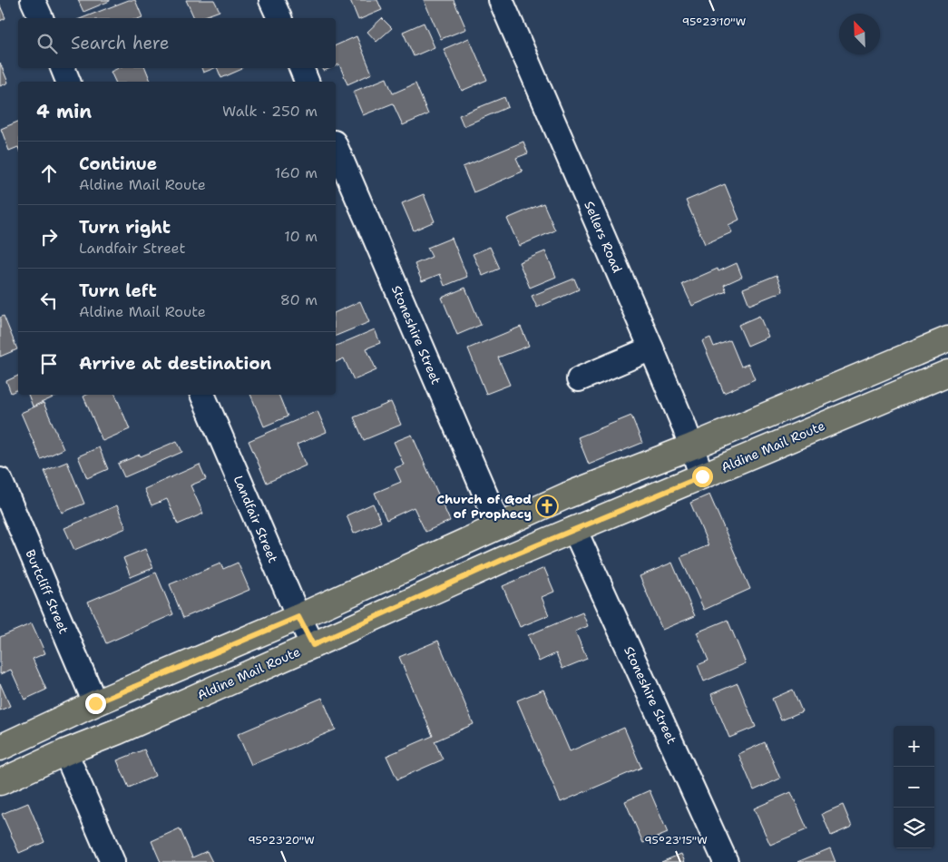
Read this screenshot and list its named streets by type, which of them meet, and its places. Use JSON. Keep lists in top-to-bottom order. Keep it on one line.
{"streets":{"main road":["Aldine Mail Route"],"street":["Sellers Road","Stoneshire Street","Landfair Street","Burtcliff Street"]},"crossings":[["Sellers Road","Aldine Mail Route"],["Stoneshire Street","Aldine Mail Route"],["Aldine Mail Route","Landfair Street"]],"places":{"church":["Church of God of Prophecy"]},"north":"top left","page":{"search":"Search here","heading":["4 min","Walk · 250 m"],"list":[["Continue","Aldine Mail Route","160 m"],["Turn right","Landfair Street","10 m"],["Turn left","Aldine Mail Route","80 m"],"Arrive at destination"],"map_buttons":["+","−"]},"coordinates":["95°23'10\"W","95°23'20\"W","95°23'15\"W"]}
